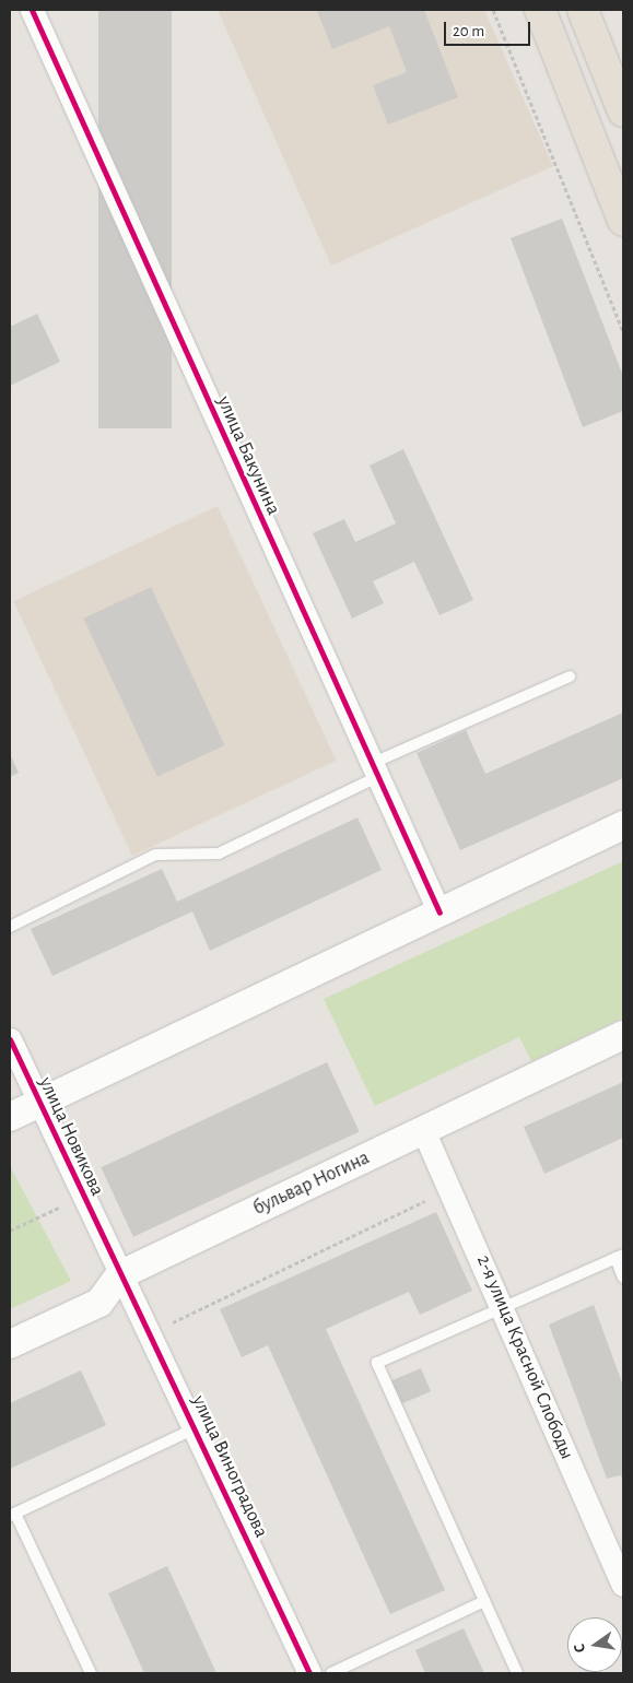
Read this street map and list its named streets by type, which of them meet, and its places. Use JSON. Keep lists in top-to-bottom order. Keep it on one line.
{"streets":{"street":["улица Бакунина","улица Новикова","бульвар Ногина","2-я улица Красной Слободы","улица Виноградова"]},"crossings":[["улица Новикова","бульвар Ногина"],["улица Новикова","улица Виноградова"],["бульвар Ногина","2-я улица Красной Слободы"],["бульвар Ногина","улица Виноградова"]],"scale_bar":"20 m","north":"left"}
